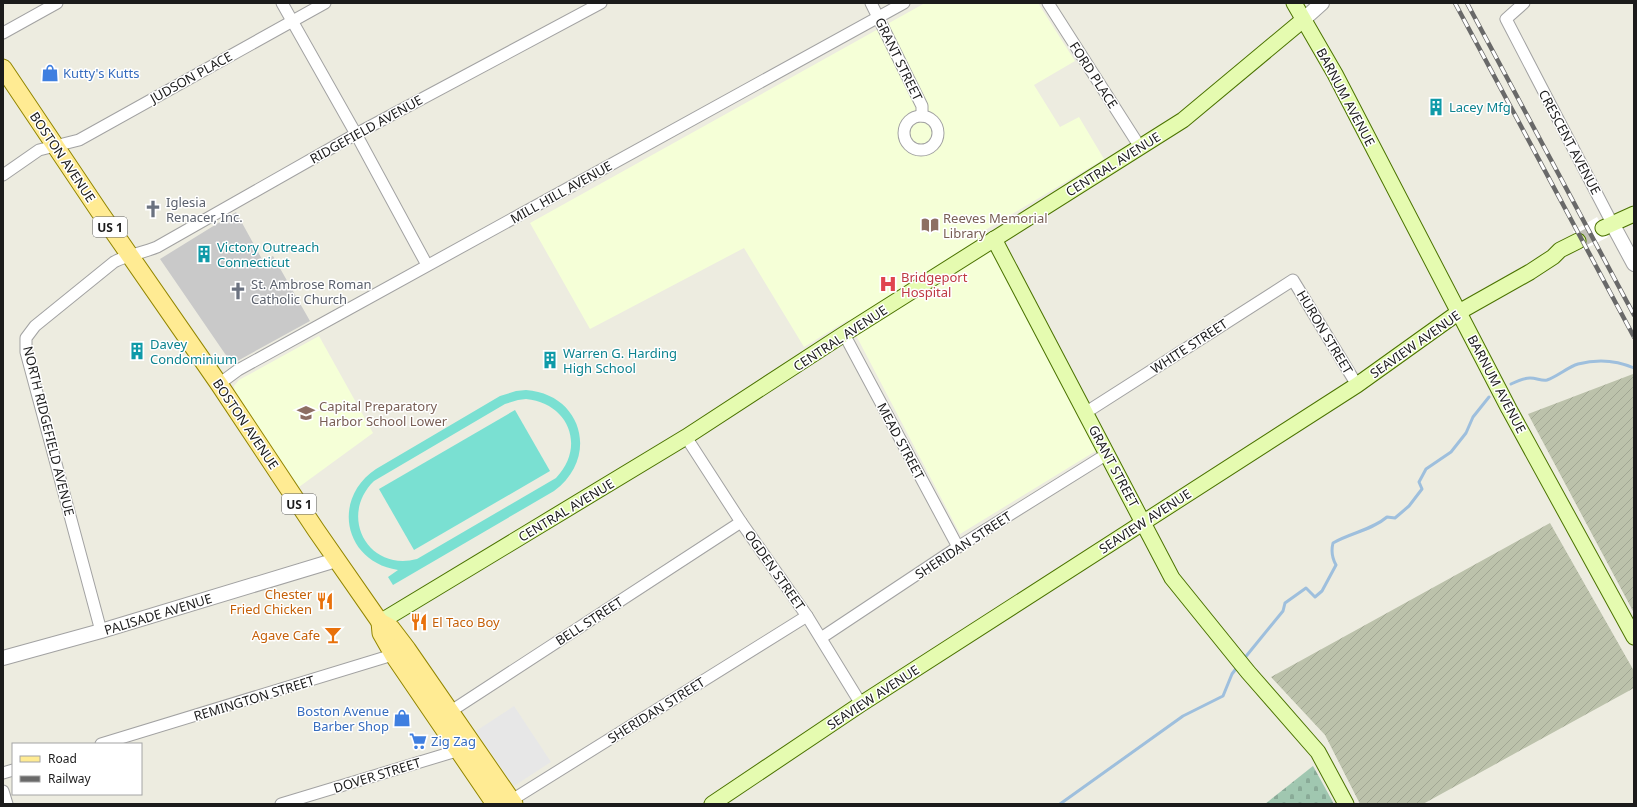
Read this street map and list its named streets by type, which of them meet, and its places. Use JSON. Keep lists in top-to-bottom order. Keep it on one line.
{"streets":{"main road":["GRANT STREET","BARNUM AVENUE","BOSTON AVENUE","CENTRAL AVENUE","US 1","SEAVIEW AVENUE"],"street":["FORD PLACE","JUDSON PLACE","RIDGEFIELD AVENUE","CRESCENT AVENUE","MILL HILL AVENUE","HURON STREET","WHITE STREET","NORTH RIDGEFIELD AVENUE","MEAD STREET","SHERIDAN STREET","OGDEN STREET","PALISADE AVENUE","BELL STREET","REMINGTON STREET","DOVER STREET"]},"crossings":[["GRANT STREET","CENTRAL AVENUE"],["GRANT STREET","MILL HILL AVENUE"],["GRANT STREET","SEAVIEW AVENUE"],["GRANT STREET","WHITE STREET"],["GRANT STREET","SHERIDAN STREET"],["FORD PLACE","CENTRAL AVENUE"],["JUDSON PLACE","BOSTON AVENUE"],["BARNUM AVENUE","CENTRAL AVENUE"],["BARNUM AVENUE","SEAVIEW AVENUE"],["RIDGEFIELD AVENUE","BOSTON AVENUE"],["RIDGEFIELD AVENUE","NORTH RIDGEFIELD AVENUE"],["BOSTON AVENUE","CENTRAL AVENUE"],["BOSTON AVENUE","MILL HILL AVENUE"],["BOSTON AVENUE","NORTH RIDGEFIELD AVENUE"],["BOSTON AVENUE","SHERIDAN STREET"],["BOSTON AVENUE","PALISADE AVENUE"],["BOSTON AVENUE","BELL STREET"],["BOSTON AVENUE","REMINGTON STREET"],["BOSTON AVENUE","DOVER STREET"],["CENTRAL AVENUE","MEAD STREET"],["CENTRAL AVENUE","OGDEN STREET"],["HURON STREET","SEAVIEW AVENUE"],["HURON STREET","WHITE STREET"],["SEAVIEW AVENUE","OGDEN STREET"],["NORTH RIDGEFIELD AVENUE","PALISADE AVENUE"],["MEAD STREET","SHERIDAN STREET"],["SHERIDAN STREET","OGDEN STREET"],["OGDEN STREET","BELL STREET"]],"places":{"shop":["Kutty's Kutts","Boston Avenue Barber Shop"],"building":["Lacey Mfg","Victory Outreach Connecticut","Davey Condominium","Warren G. Harding High School"],"church":["Iglesia Renacer, Inc.","St. Ambrose Roman Catholic Church"],"library":["Reeves Memorial Library"],"hospital":["Bridgeport Hospital"],"school or university":["Capital Preparatory Harbor School Lower"],"restaurant":["Chester Fried Chicken","El Taco Boy"],"bar":["Agave Cafe"],"supermarket":["Zig Zag"]},"legend":["Road","Railway"]}
